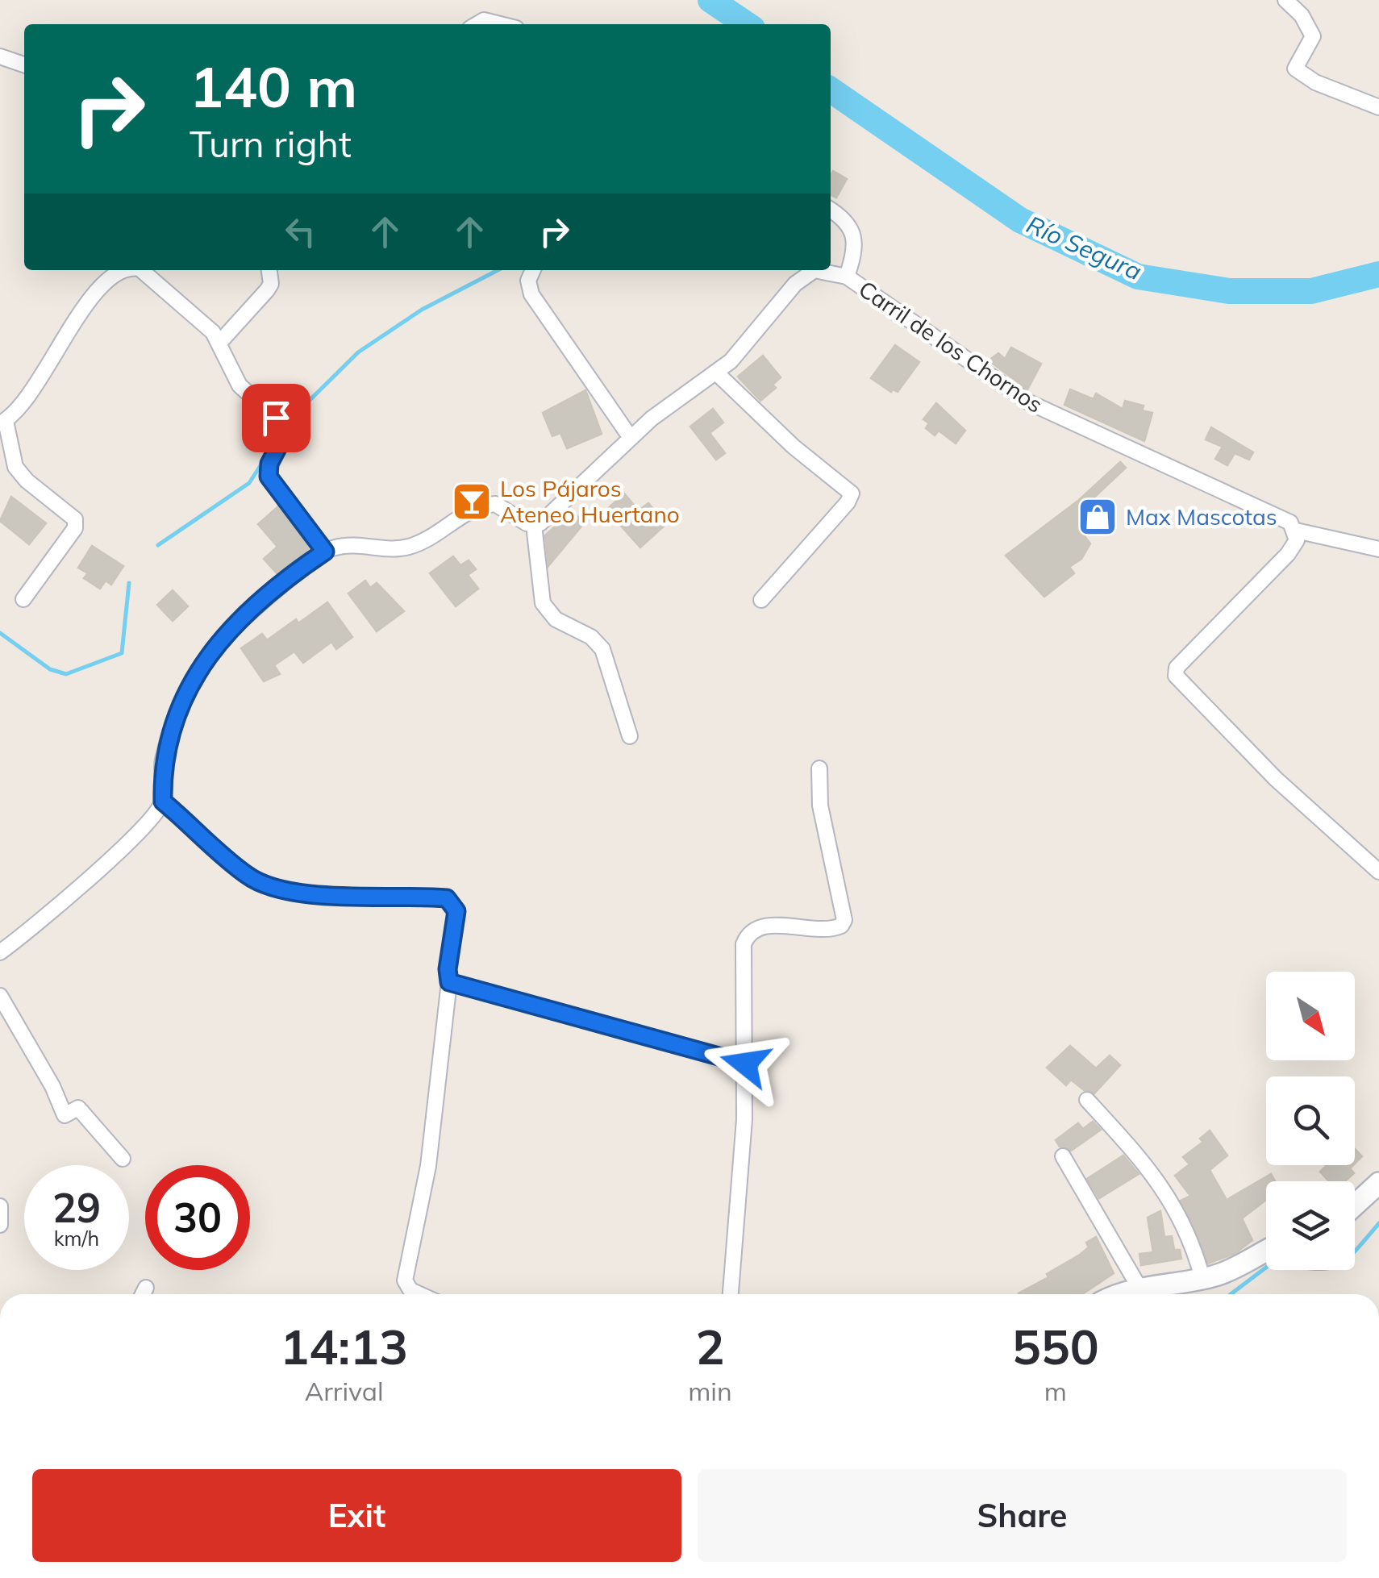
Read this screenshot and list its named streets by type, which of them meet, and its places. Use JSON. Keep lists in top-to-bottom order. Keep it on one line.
{"streets":{"street":["Carril de los Chornos"]},"water":["Río Segura"],"places":{"bar":["Los Pájaros Ateneo Huertano"],"shop":["Max Mascotas"]},"north":"bottom right","page":{"turn":["140 m","Turn right"],"speed":"29 km/h","limit":"30","eta":["14:13","Arrival","2","min","550","m"],"buttons":["Exit","Share"]}}
